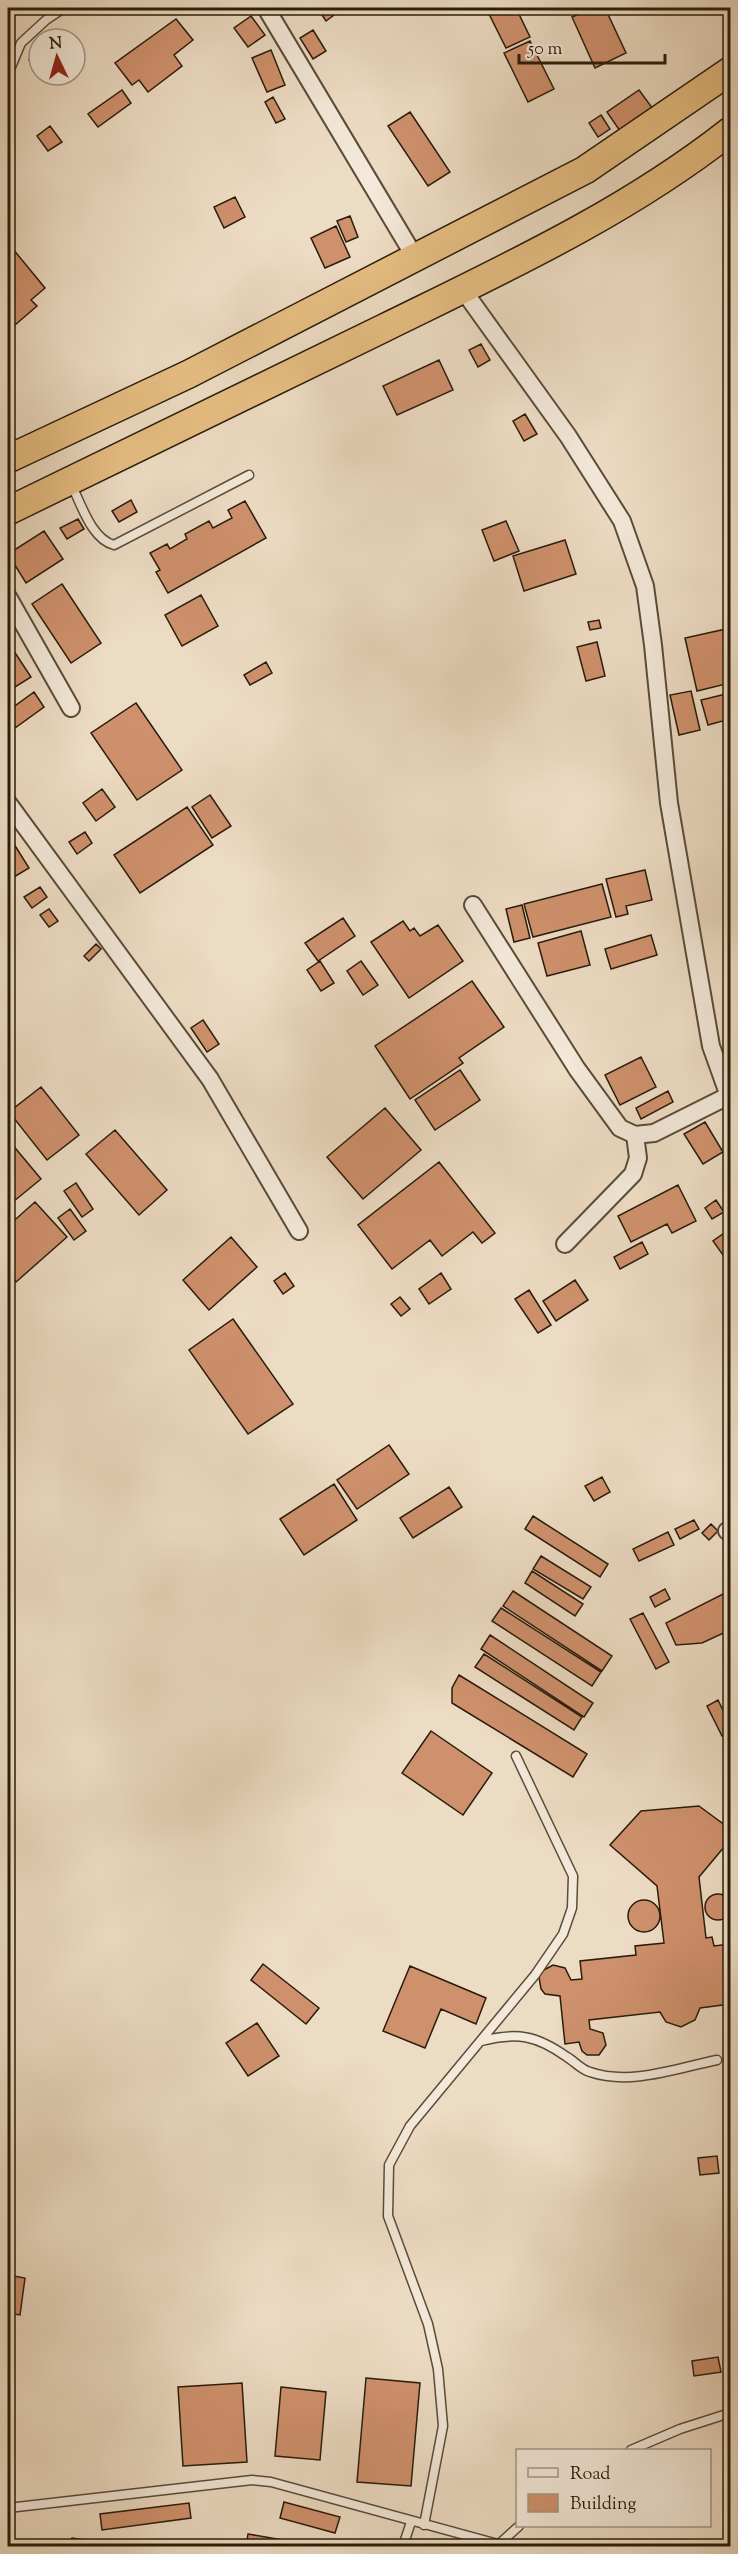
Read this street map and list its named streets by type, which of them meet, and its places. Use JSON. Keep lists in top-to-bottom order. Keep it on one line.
{"legend":["Road","Building"],"scale_bar":"50 m","north":"top"}
